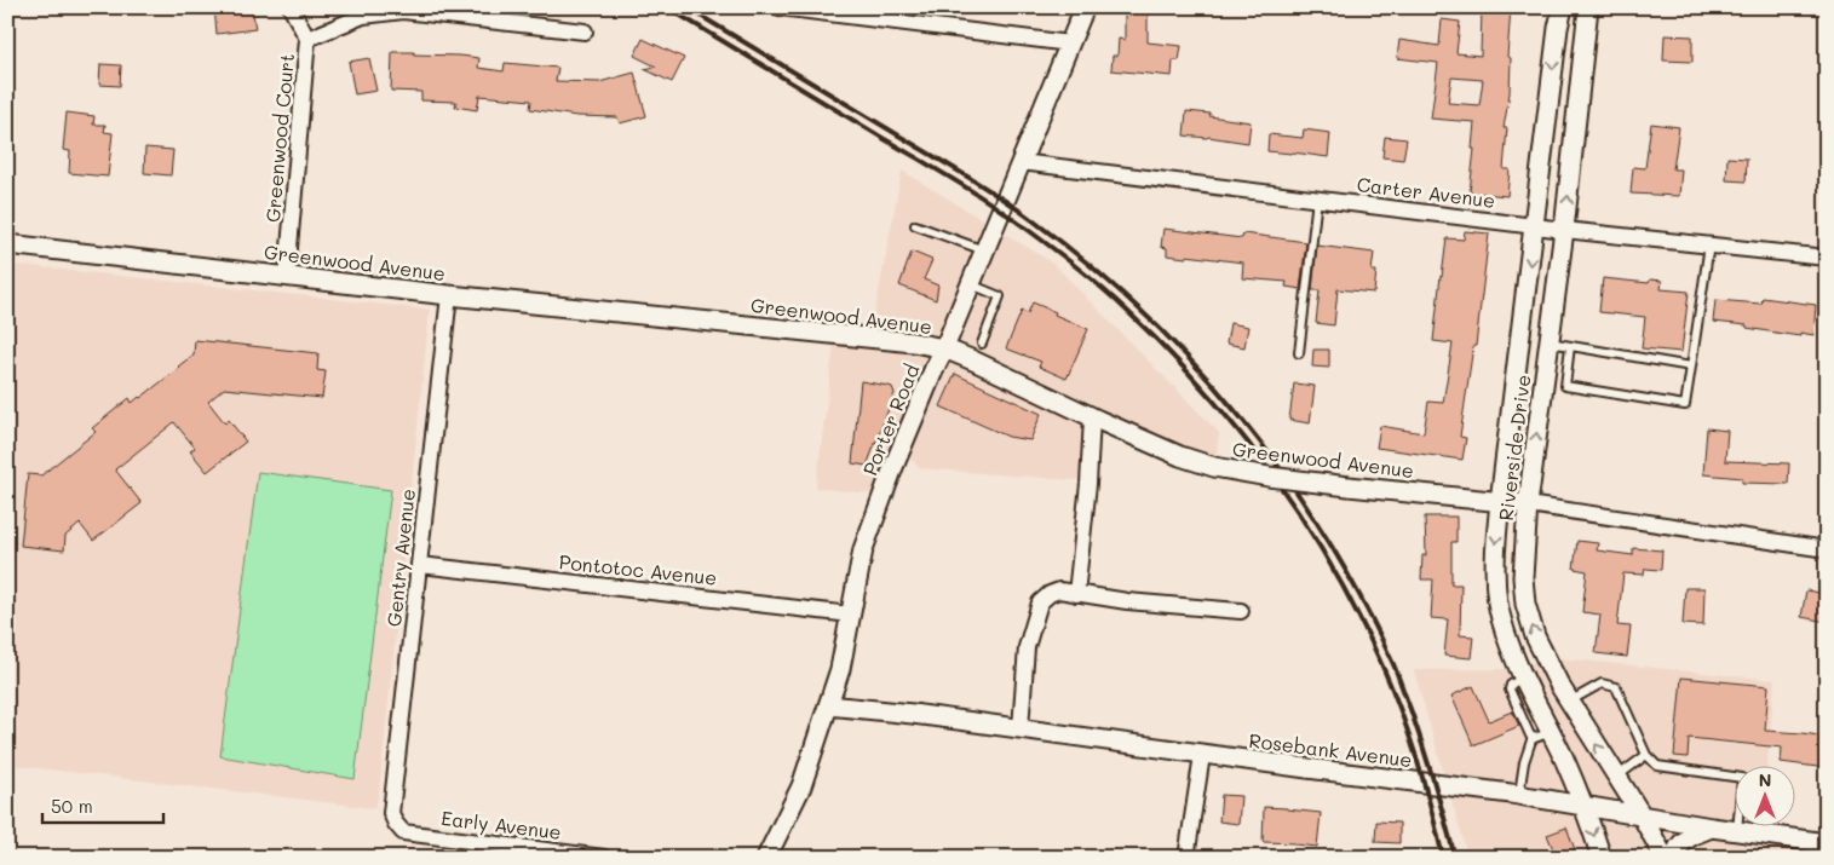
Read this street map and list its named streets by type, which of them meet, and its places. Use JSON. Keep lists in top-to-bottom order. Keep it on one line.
{"streets":{"street":["Greenwood Court","Carter Avenue","Greenwood Avenue","Porter Road","Riverside Drive","Gentry Avenue","Pontotoc Avenue","Rosebank Avenue","Early Avenue"]},"crossings":[["Greenwood Court","Greenwood Avenue"],["Carter Avenue","Porter Road"],["Carter Avenue","Riverside Drive"],["Greenwood Avenue","Porter Road"],["Greenwood Avenue","Riverside Drive"],["Greenwood Avenue","Gentry Avenue"],["Porter Road","Pontotoc Avenue"],["Porter Road","Rosebank Avenue"],["Riverside Drive","Rosebank Avenue"],["Gentry Avenue","Pontotoc Avenue"],["Gentry Avenue","Early Avenue"]],"scale_bar":"50 m","north":"top"}
